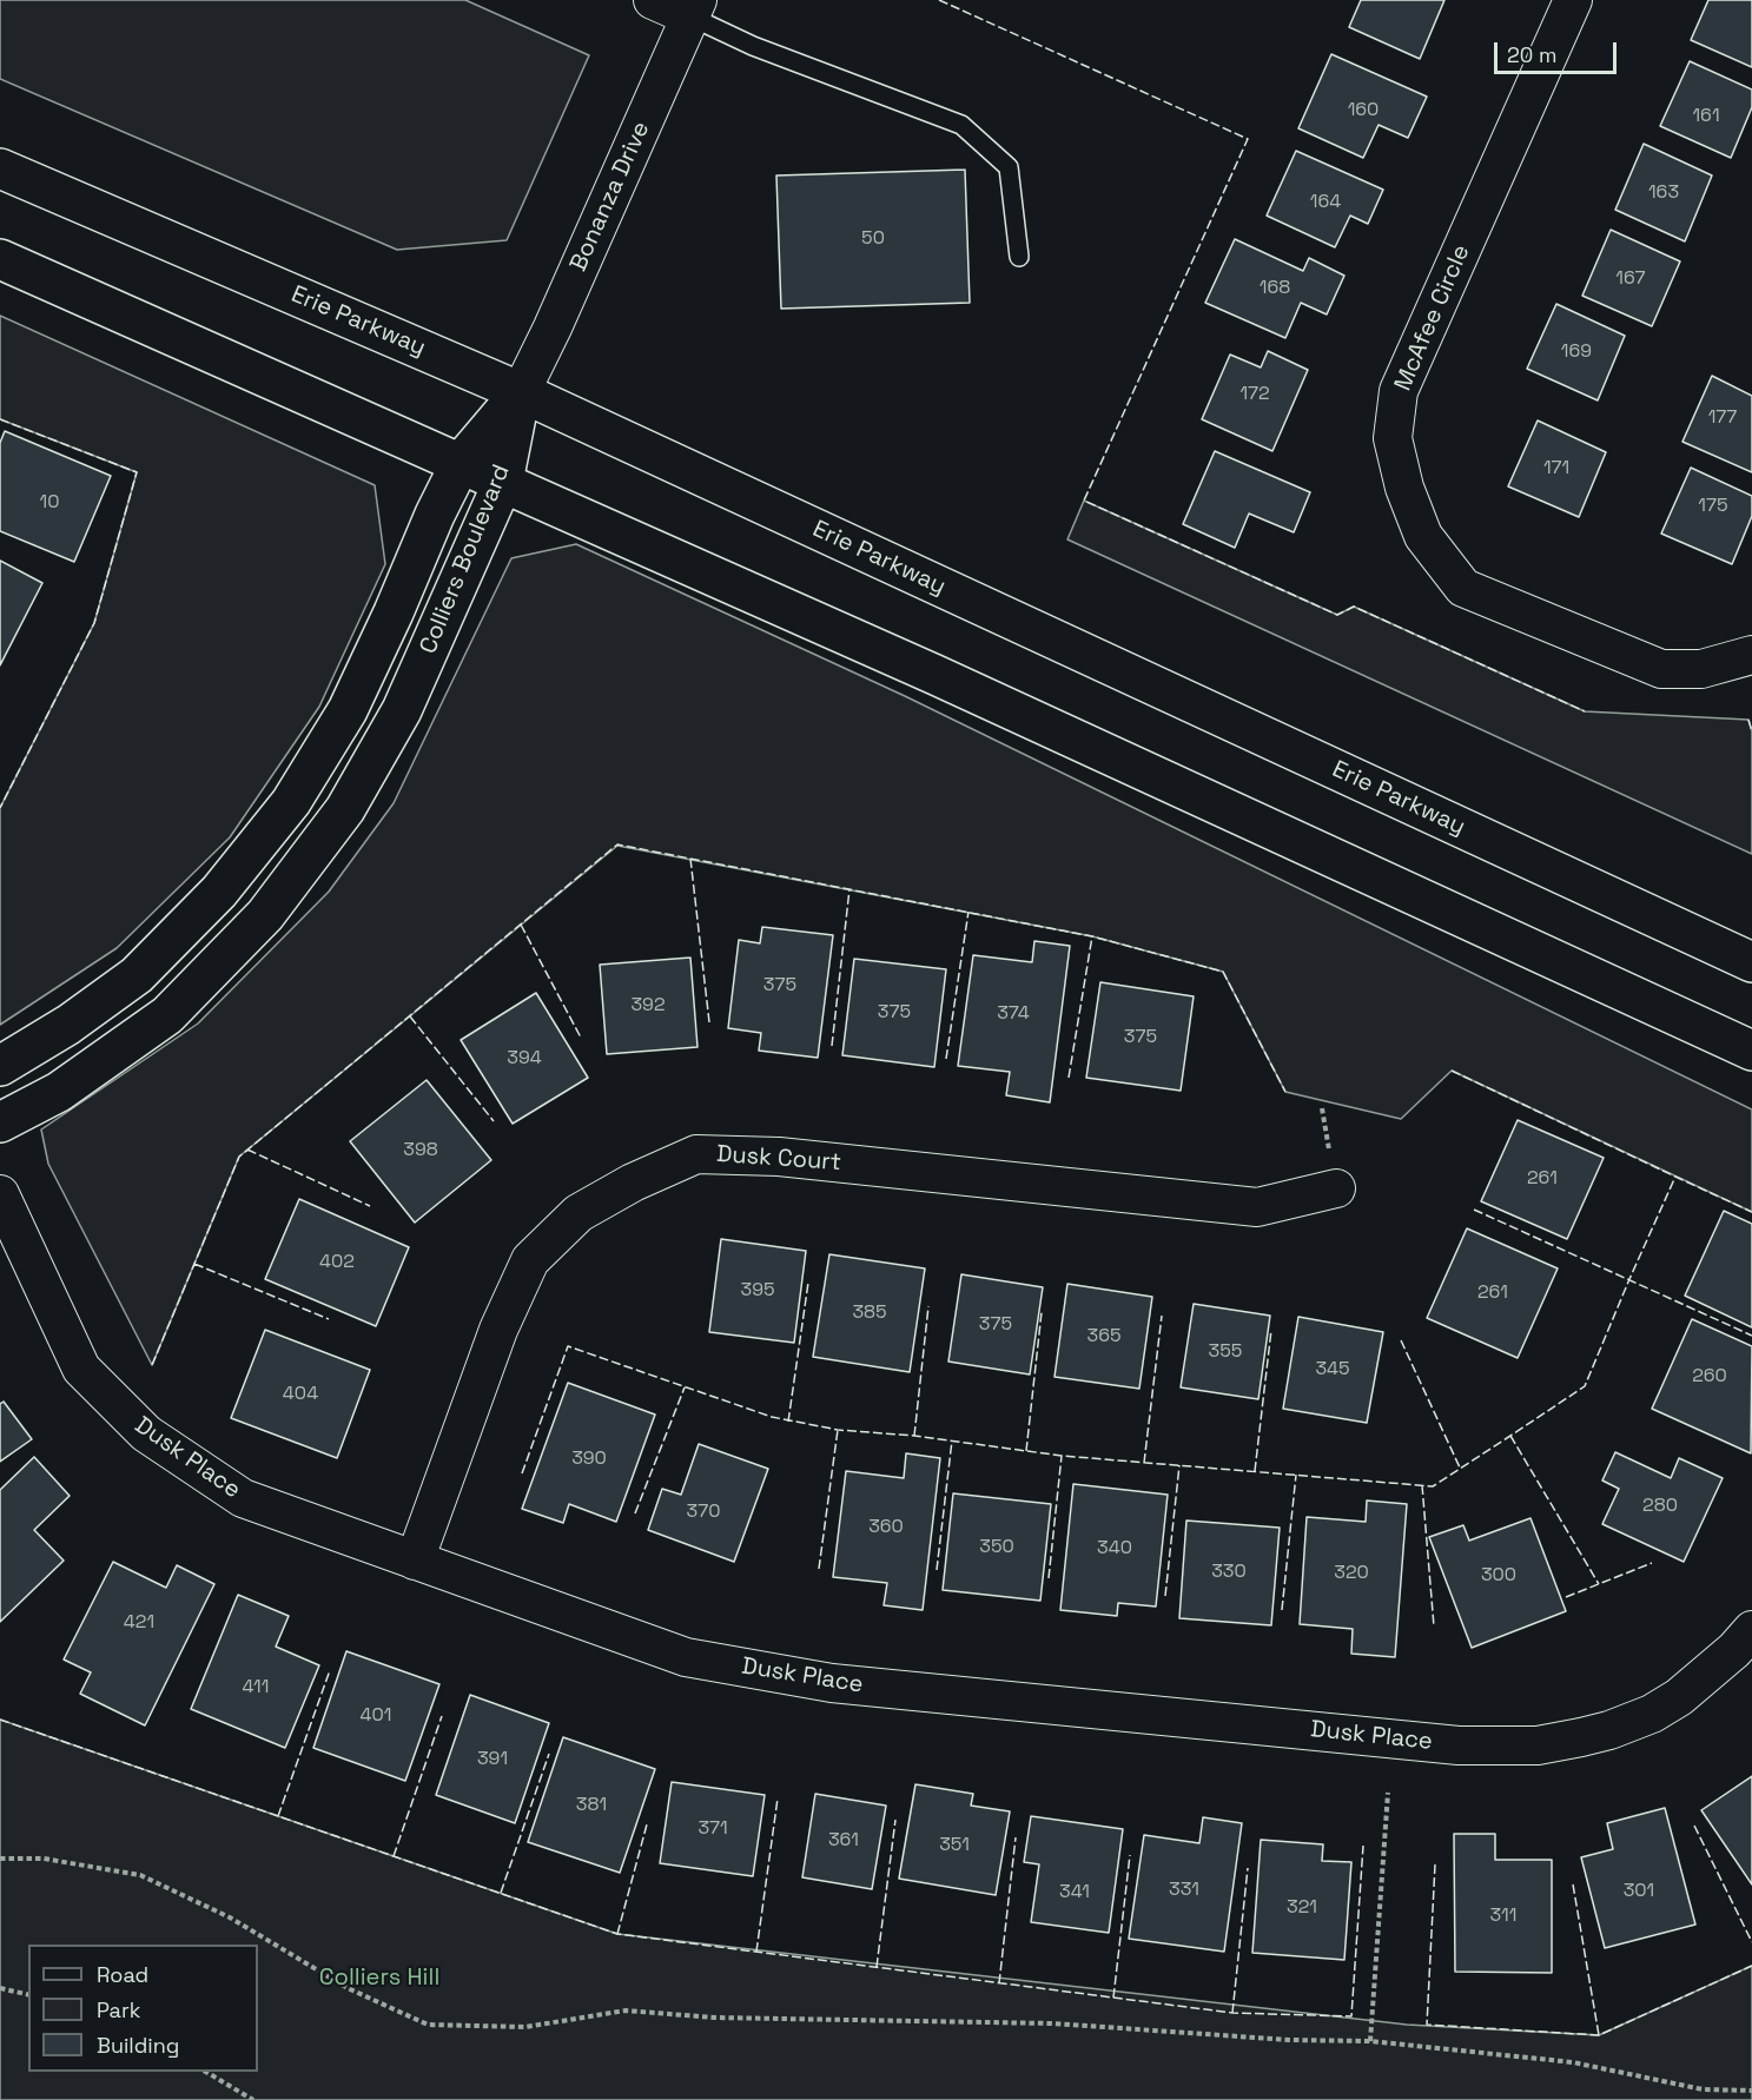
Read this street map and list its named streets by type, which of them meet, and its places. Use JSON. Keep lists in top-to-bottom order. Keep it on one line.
{"streets":{"main road":["Erie Parkway","Colliers Boulevard"],"street":["Bonanza Drive","McAfee Circle","Dusk Court","Dusk Place"]},"crossings":[["Bonanza Drive","Erie Parkway"],["Bonanza Drive","Colliers Boulevard"],["Erie Parkway","Colliers Boulevard"],["Dusk Court","Dusk Place"]],"parks":["Colliers Hill"],"house_numbers":["160","161","163","164","50","167","168","169","172","177","171","10","175","375","392","375","374","375","394","398","261","402","395","261","385","375","365","355","345","260","404","390","280","370","360","350","340","330","320","300","421","411","401","391","381","371","361","351","331","301","341","321","311"],"legend":["Road","Park","Building"],"scale_bar":"20 m"}
